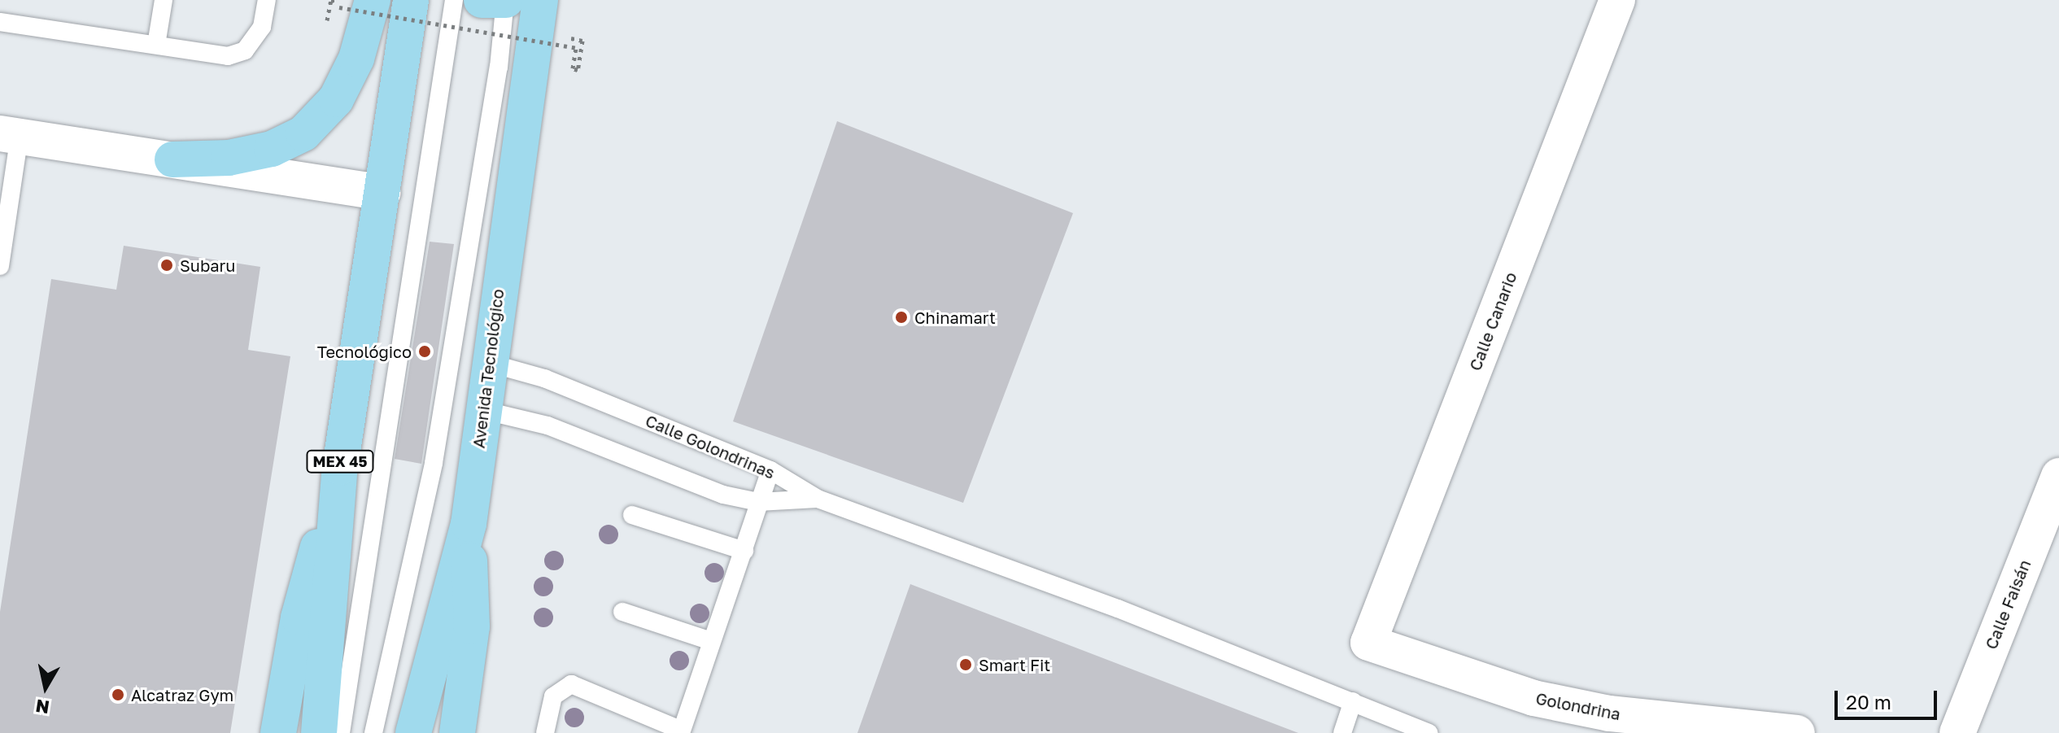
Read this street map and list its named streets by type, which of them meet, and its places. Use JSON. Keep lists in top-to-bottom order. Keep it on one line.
{"streets":{"main road":["Avenida Tecnológico","MEX 45"],"street":["Calle Canario","Calle Faisán","Golondrina"],"lane":["Calle Golondrinas"]},"crossings":[["Calle Canario","Golondrina"],["Avenida Tecnológico","Calle Golondrinas"]],"places":["Subaru","Chinamart","Tecnológico","Smart Fit","Alcatraz Gym"],"scale_bar":"20 m","north":"bottom"}
